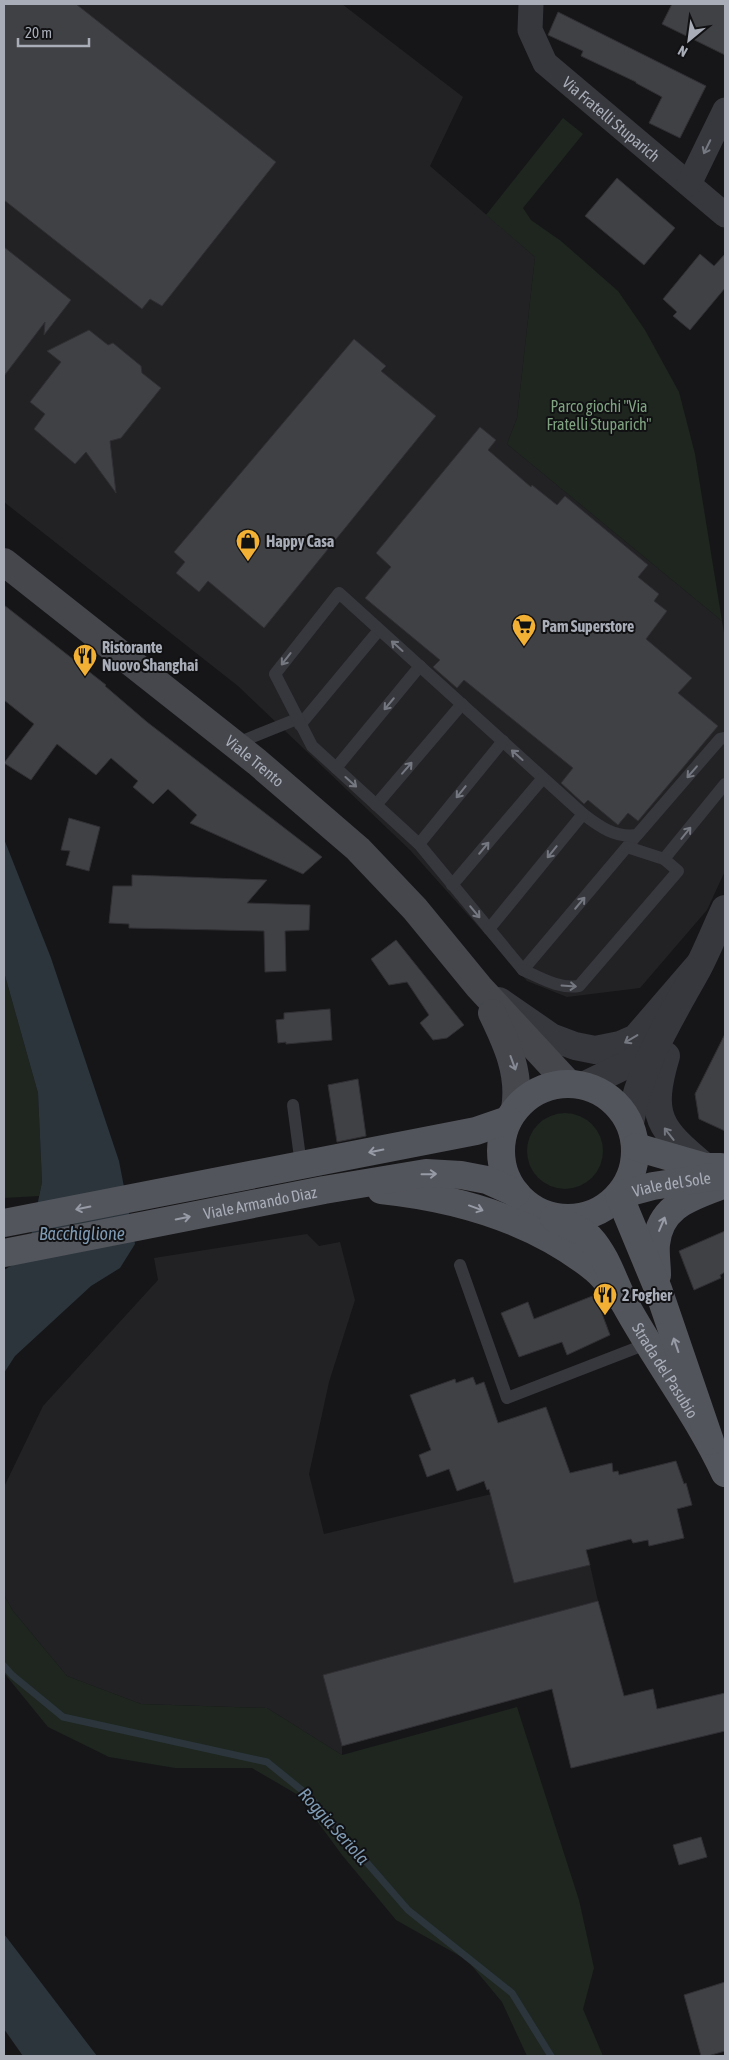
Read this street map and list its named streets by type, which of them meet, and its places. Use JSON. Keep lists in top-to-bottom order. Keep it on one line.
{"streets":{"main road":["Viale Trento","Viale del Sole","Viale Armando Diaz","Strada del Pasubio"],"street":["Via Fratelli Stuparich"]},"crossings":[["Viale Trento","Viale del Sole"],["Viale Trento","Viale Armando Diaz"],["Viale Trento","Strada del Pasubio"],["Viale del Sole","Viale Armando Diaz"],["Viale del Sole","Strada del Pasubio"],["Viale Armando Diaz","Strada del Pasubio"]],"water":["Bacchiglione","Roggia Seriola"],"parks":["Parco giochi \"Via Fratelli Stuparich\""],"places":{"shop":["Happy Casa"],"supermarket":["Pam Superstore"],"restaurant":["Ristorante Nuovo Shanghai","2 Fogher"]},"scale_bar":"20 m","north":"bottom left"}
